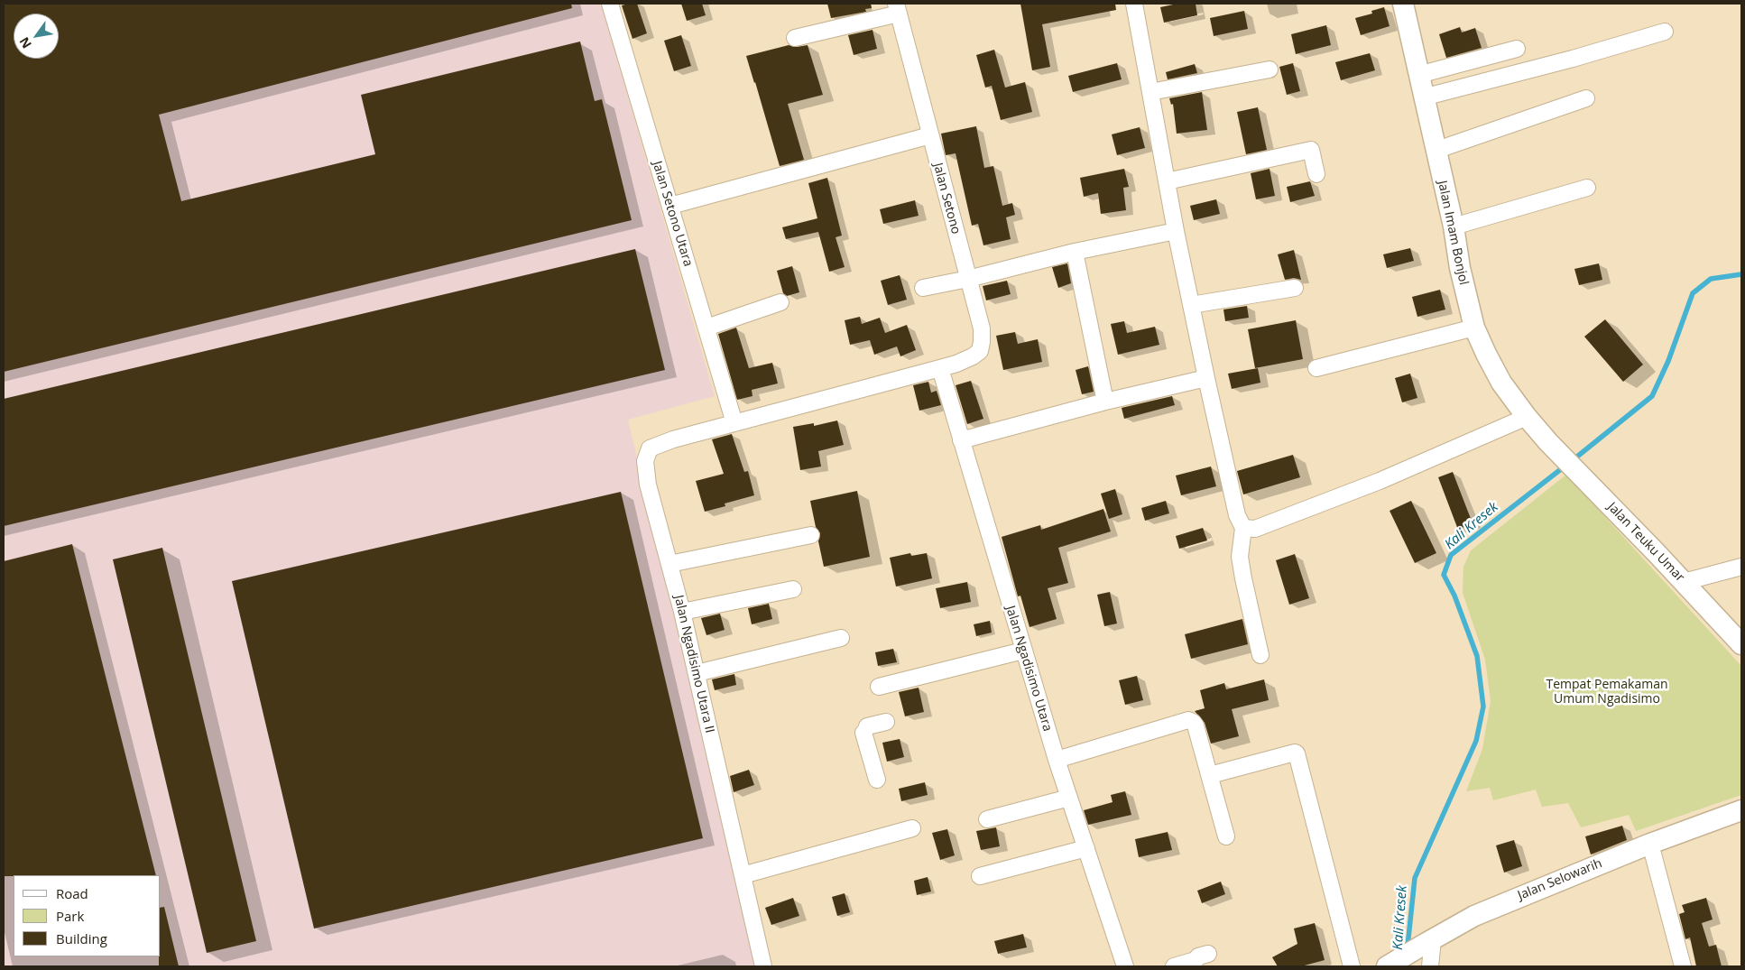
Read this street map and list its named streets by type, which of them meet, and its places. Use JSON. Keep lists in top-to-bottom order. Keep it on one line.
{"streets":{"main road":["Jalan Imam Bonjol","Jalan Teuku Umar","Jalan Selowarih"],"street":["Jalan Setono","Jalan Setono Utara","Jalan Ngadisimo Utara II","Jalan Ngadisimo Utara"]},"crossings":[["Jalan Setono","Jalan Ngadisimo Utara"],["Jalan Setono Utara","Jalan Ngadisimo Utara II"],["Jalan Imam Bonjol","Jalan Teuku Umar"]],"water":["Kali Kresek"],"parks":["Tempat Pemakaman Umum Ngadisimo"],"legend":["Road","Park","Building"],"north":"bottom left"}
